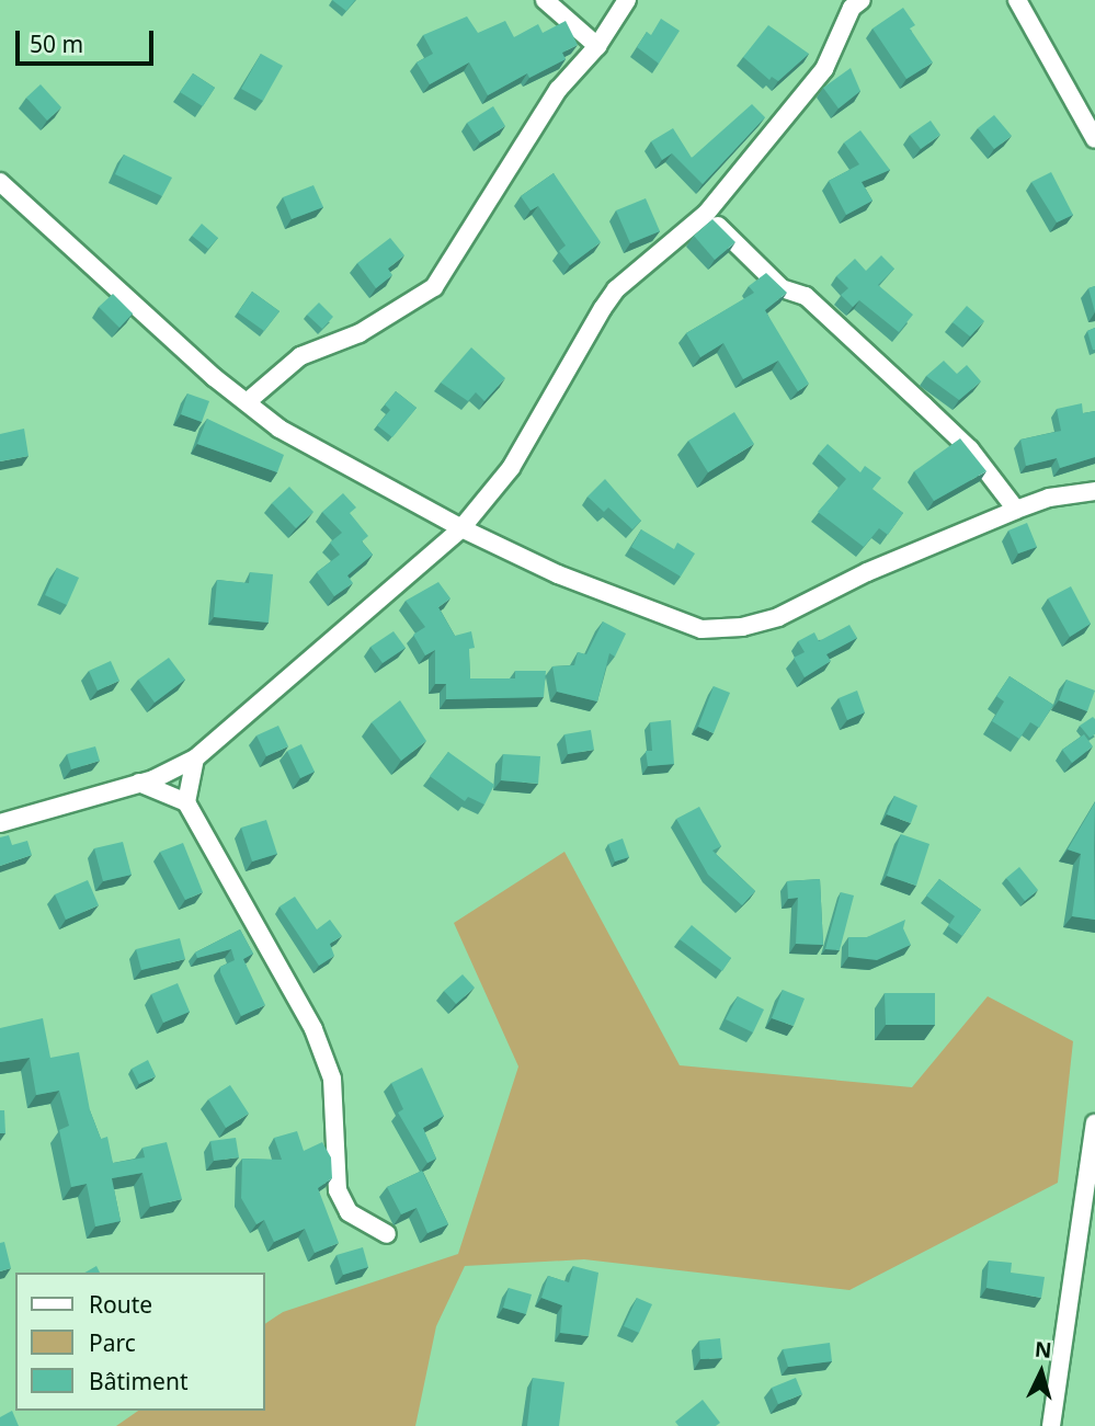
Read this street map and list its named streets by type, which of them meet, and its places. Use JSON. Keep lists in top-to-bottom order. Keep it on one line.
{"legend":["Route","Parc","Bâtiment"],"scale_bar":"50 m","north":"top"}
